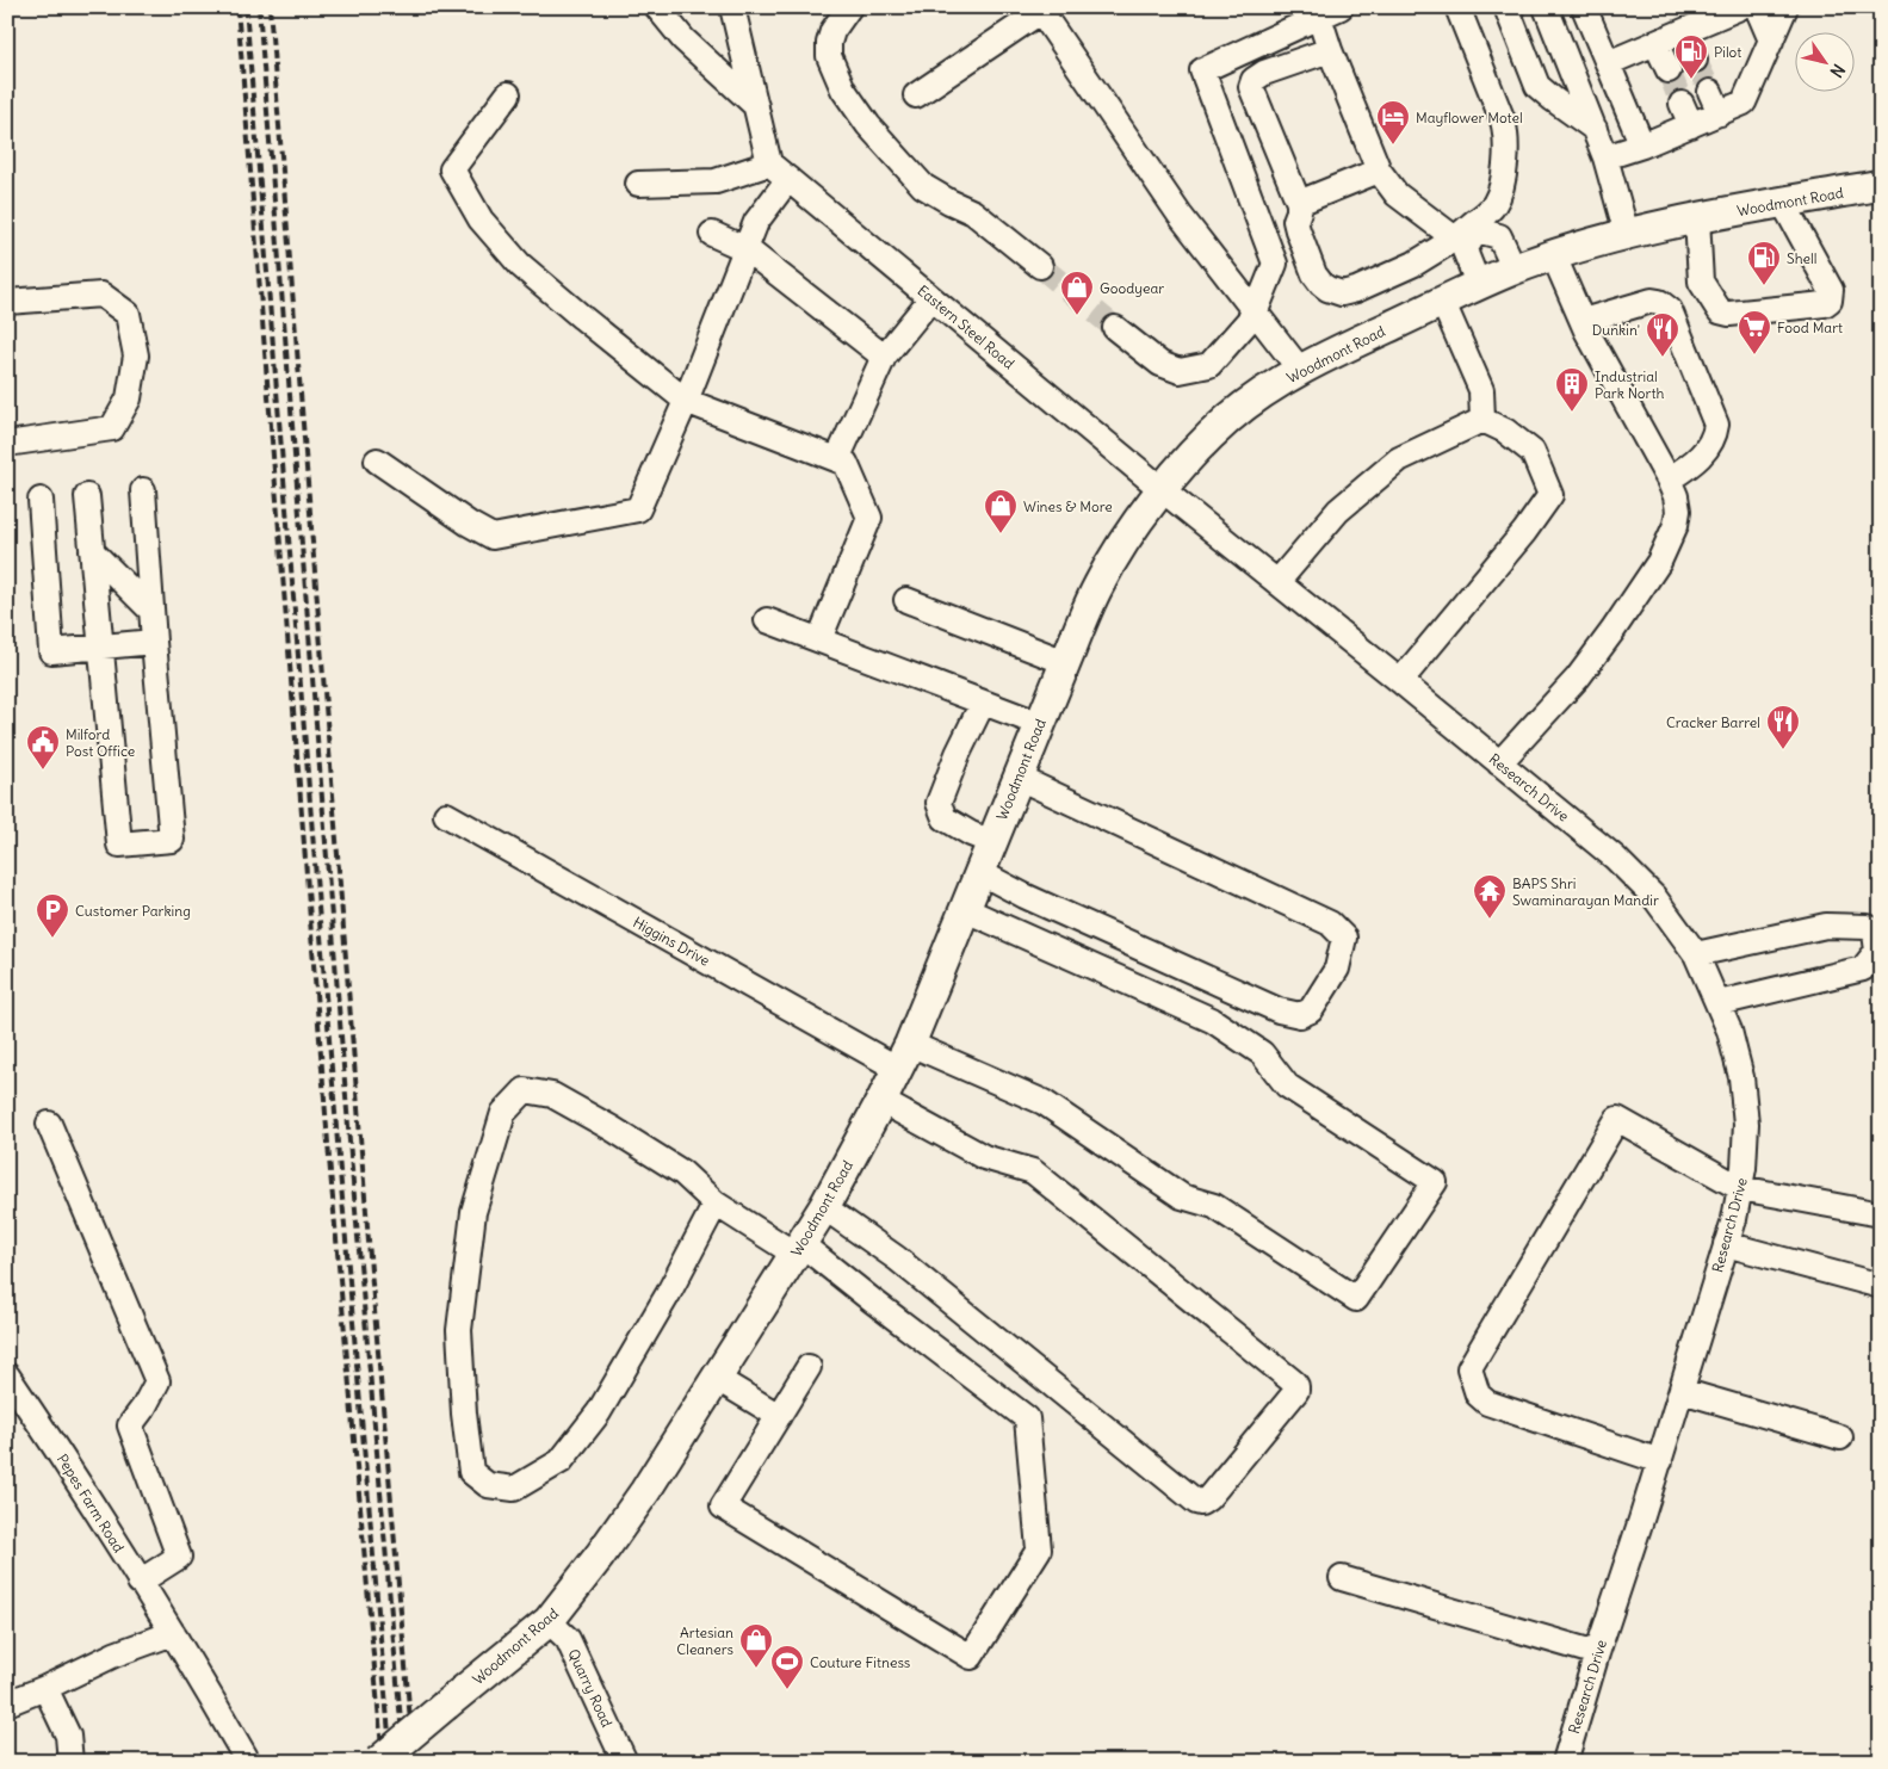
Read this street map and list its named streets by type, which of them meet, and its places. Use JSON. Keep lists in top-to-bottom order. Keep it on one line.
{"streets":{"main road":["Woodmont Road"],"street":["Eastern Steel Road","Research Drive","Higgins Drive","Pepes Farm Road","Quarry Road"]},"crossings":[["Woodmont Road","Eastern Steel Road"],["Woodmont Road","Research Drive"],["Woodmont Road","Higgins Drive"],["Woodmont Road","Quarry Road"],["Eastern Steel Road","Research Drive"]],"places":{"fuel station":["Pilot","Shell"],"hotel":["Mayflower Motel"],"shop":["Goodyear","Wines & More","Artesian Cleaners"],"supermarket":["Food Mart"],"restaurant":["Dunkin'","Cracker Barrel"],"building":["Industrial Park North"],"public building":["Milford Post Office"],"temple":["BAPS Shri Swaminarayan Mandir"],"parking":["Customer Parking"],"sports":["Couture Fitness"]},"north":"bottom right"}
